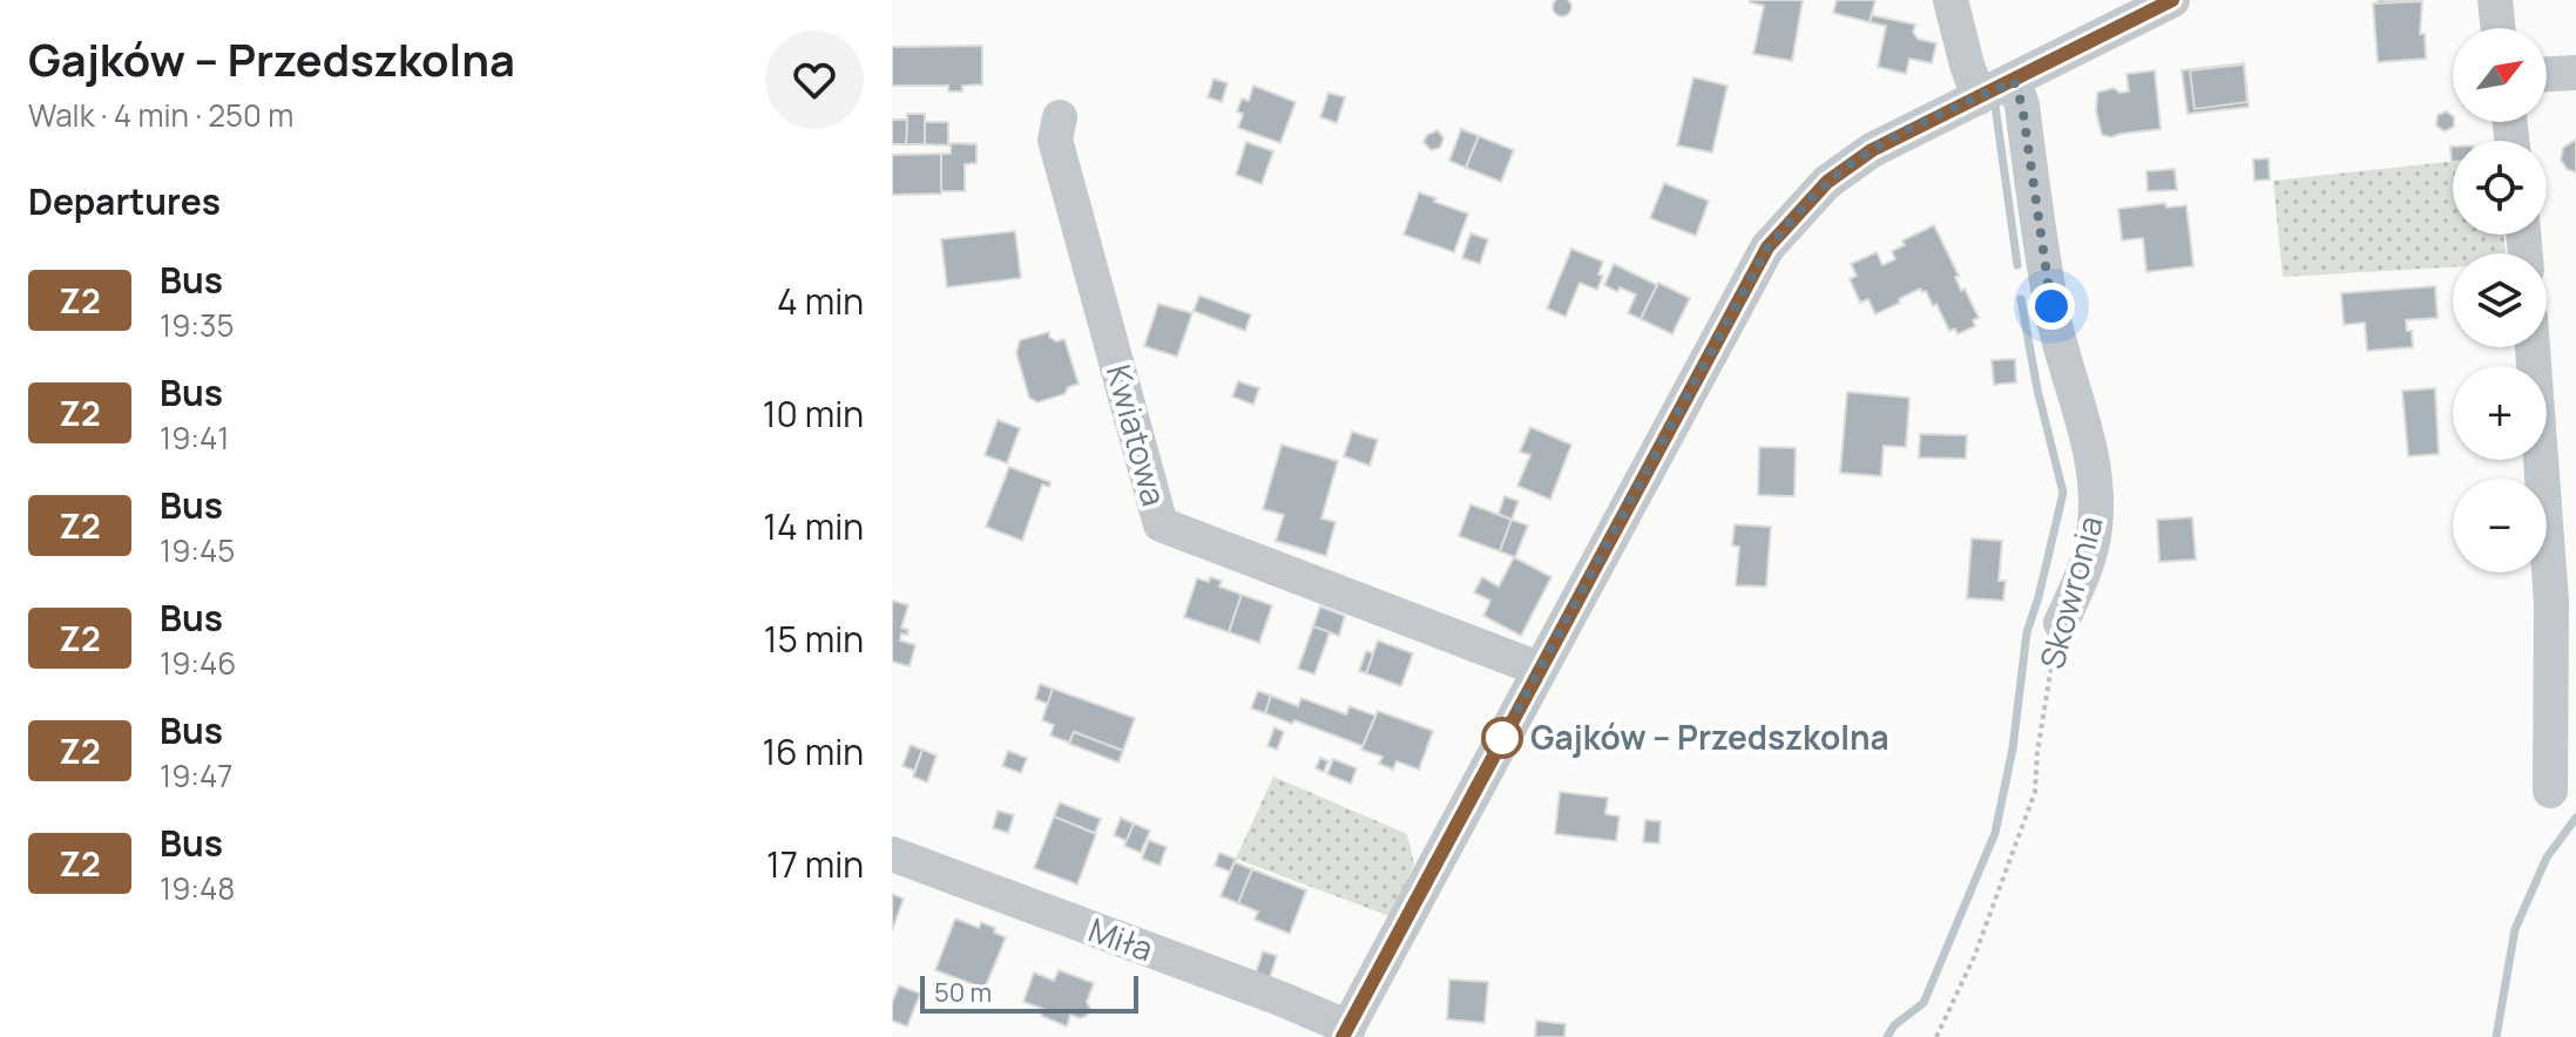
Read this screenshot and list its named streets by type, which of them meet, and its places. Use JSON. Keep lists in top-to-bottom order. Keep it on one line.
{"streets":{"street":["Kwiatowa","Skowronia","Miła"]},"places":["Gajków – Przedszkolna"],"lines":["bus line Z2"],"scale_bar":"50 m","north":"top right","page":{"heading":[["Gajków – Przedszkolna","Walk · 4 min · 250 m"],"Departures"],"map_buttons":["+","−"],"list":[{"mark":"Z2","name":"Bus","note":"19:35","value":"4 min"},{"mark":"Z2","name":"Bus","note":"19:41","value":"10 min"},{"mark":"Z2","name":"Bus","note":"19:45","value":"14 min"},{"mark":"Z2","name":"Bus","note":"19:46","value":"15 min"},{"mark":"Z2","name":"Bus","note":"19:47","value":"16 min"},{"mark":"Z2","name":"Bus","note":"19:48","value":"17 min"}],"scale":"50 m"}}
